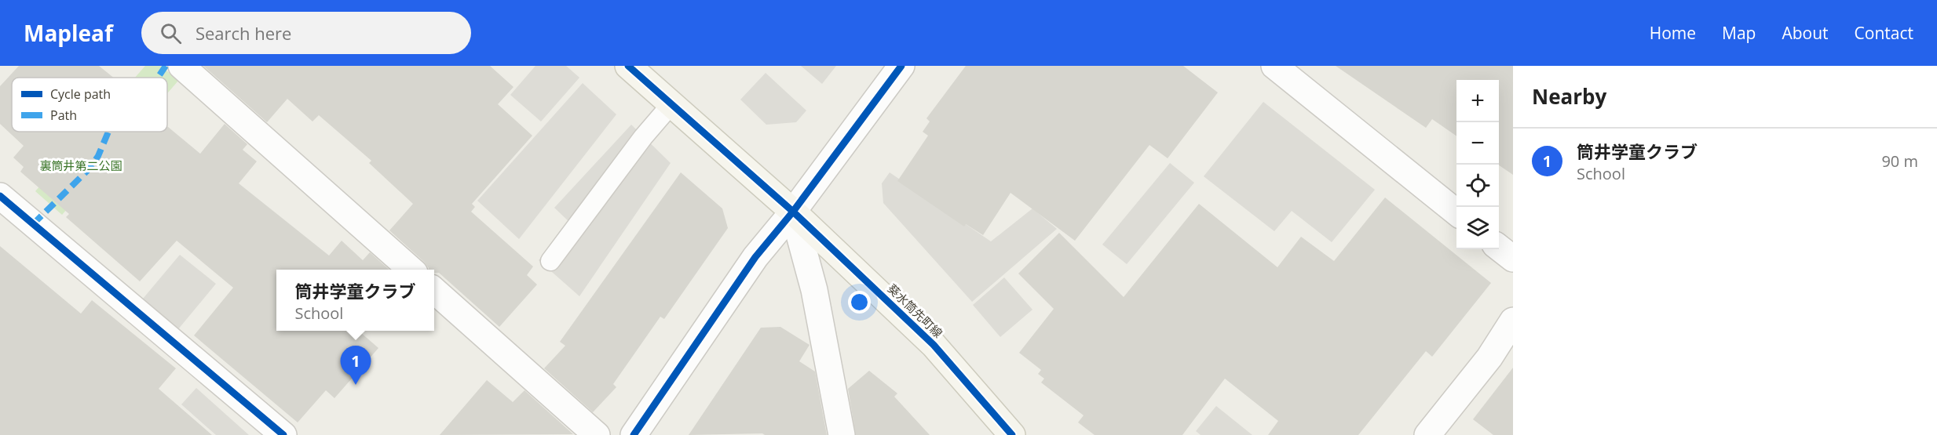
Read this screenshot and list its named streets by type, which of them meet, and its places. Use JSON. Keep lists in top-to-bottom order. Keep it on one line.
{"streets":{"street":["葵水筒先町線"]},"parks":["裏筒井第二公園"],"legend":["Cycle path","Path"],"page":{"header":"Mapleaf","search":"Search here","nav":["Home","Map","About","Contact"],"heading":"Nearby","map_buttons":["+","−"],"list":[{"mark":"1","name":"筒井学童クラブ","note":"School","value":"90 m"}],"popup":["筒井学童クラブ","School"],"pins":"1"}}
